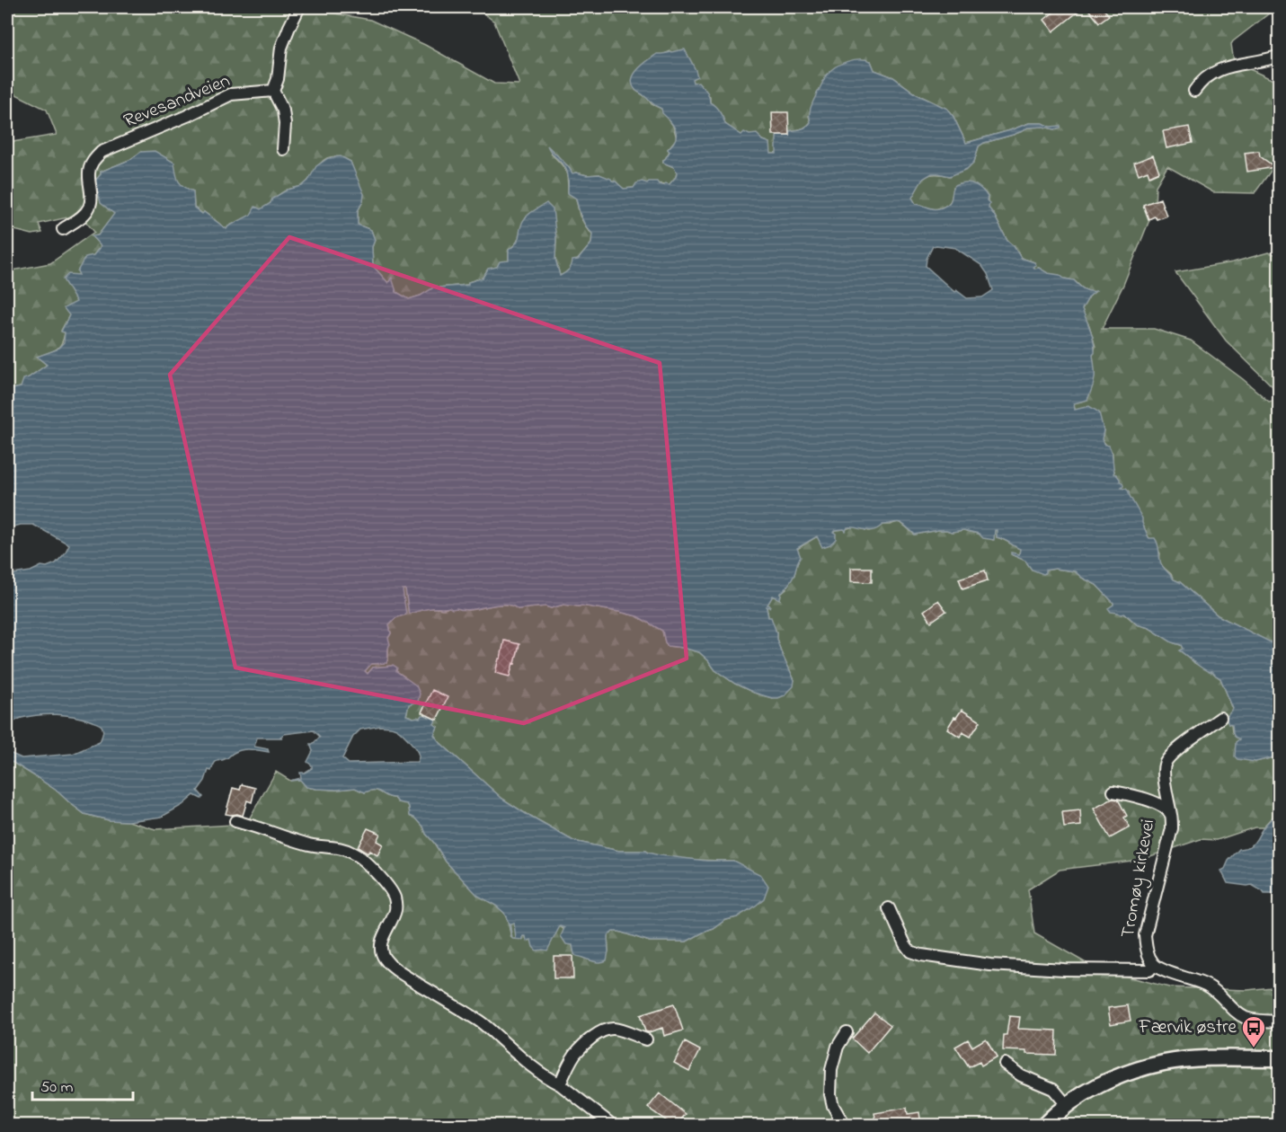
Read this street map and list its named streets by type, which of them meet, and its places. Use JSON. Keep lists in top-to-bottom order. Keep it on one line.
{"streets":{"street":["Revesandveien","Tromøy kirkevei"]},"places":{"bus stop":["Færvik østre"]},"scale_bar":"50 m"}
